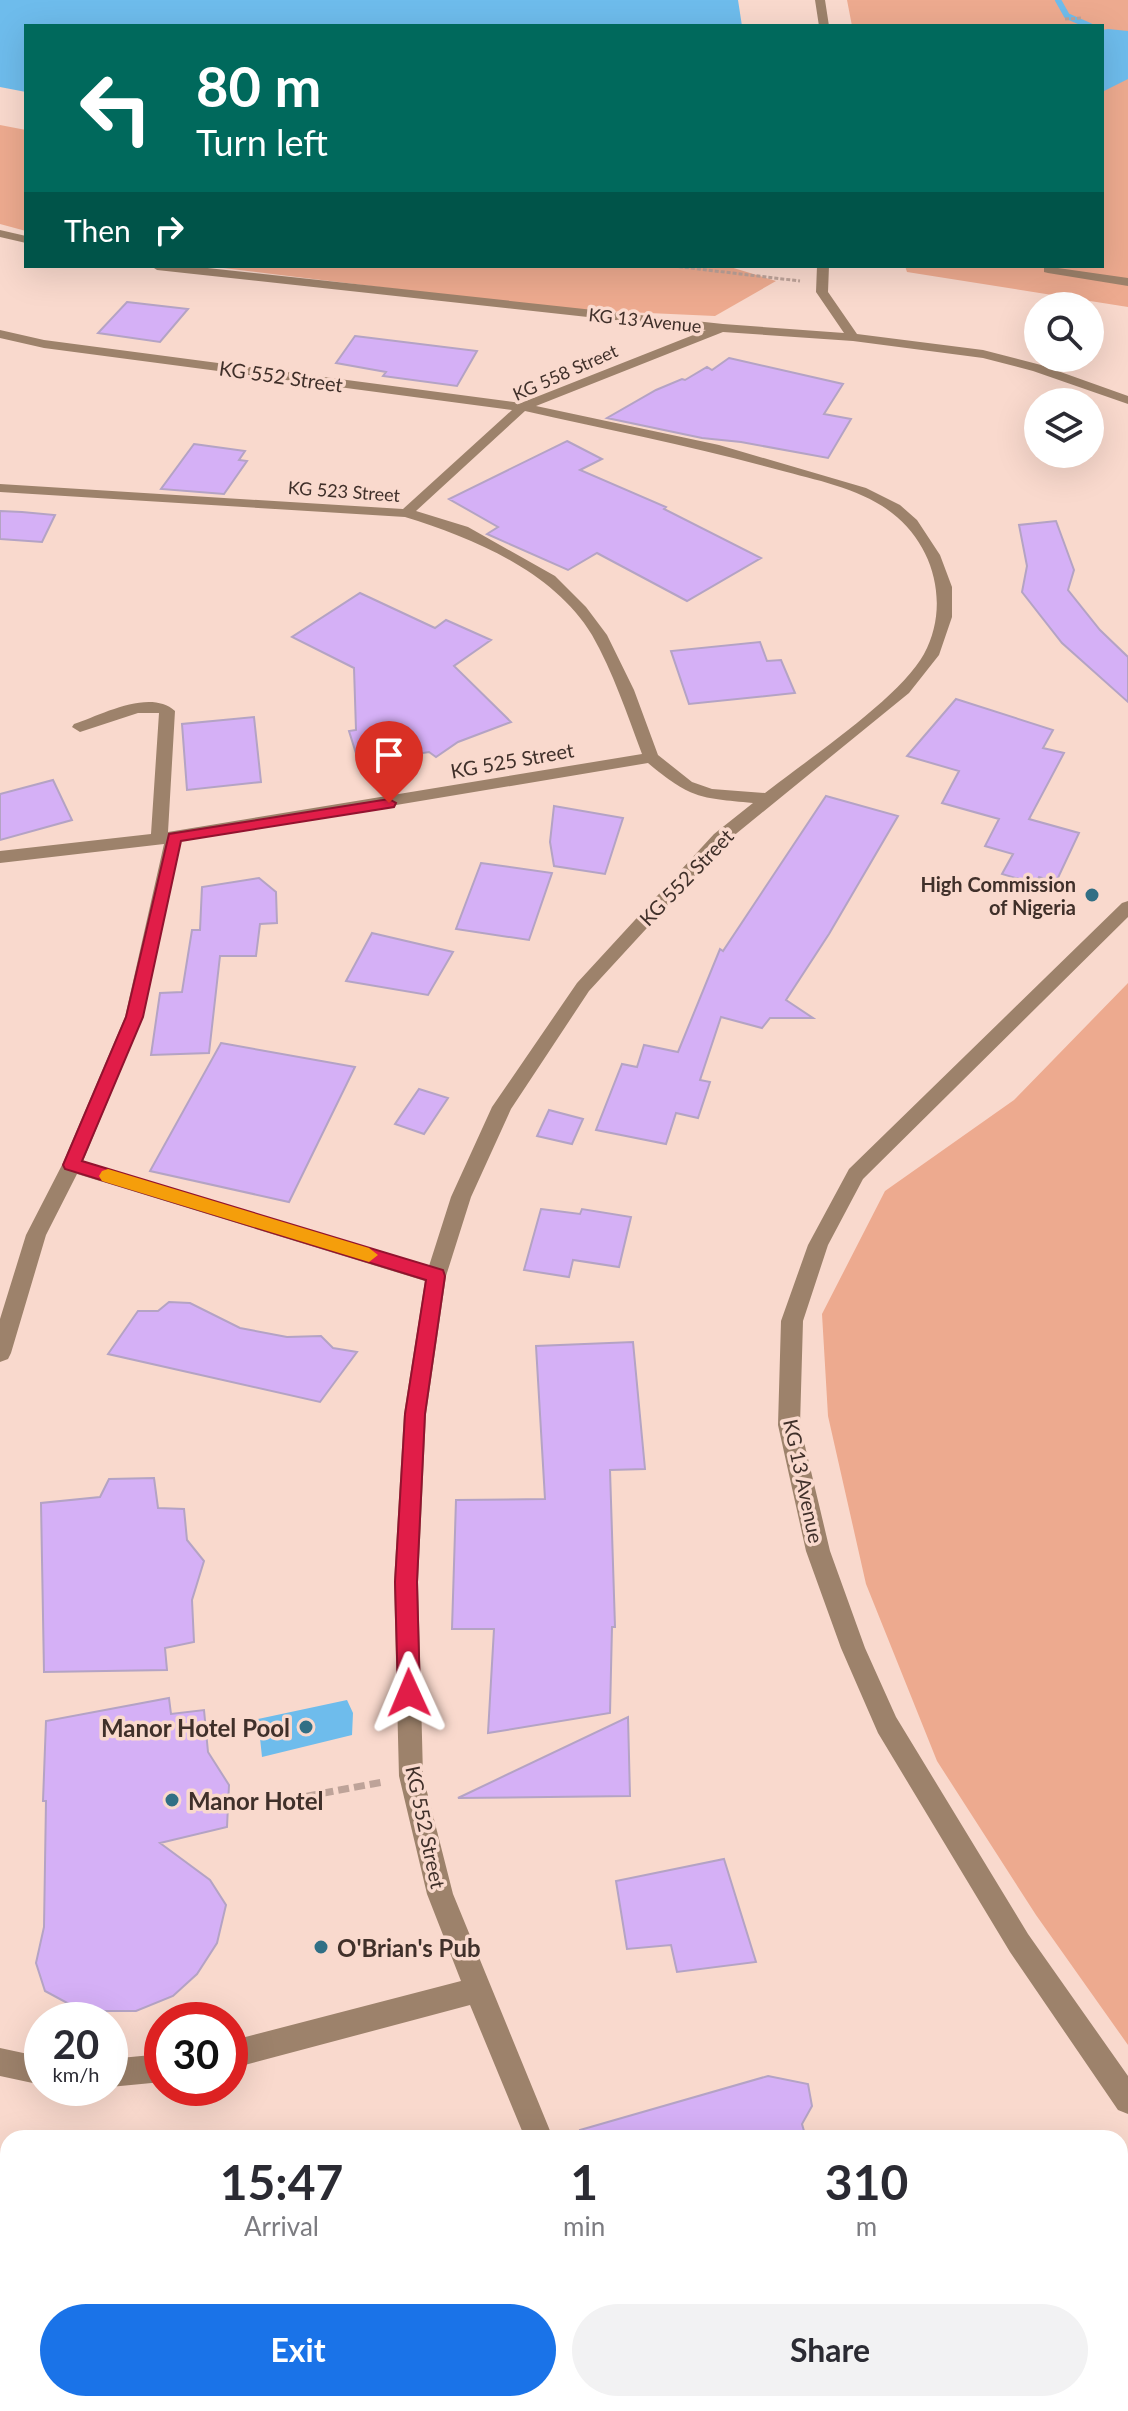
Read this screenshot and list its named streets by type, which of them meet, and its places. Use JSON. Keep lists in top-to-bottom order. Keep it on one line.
{"streets":{"street":["KG 13 Avenue","KG 558 Street","KG 552 Street","KG 523 Street","KG 525 Street"]},"crossings":[["KG 13 Avenue","KG 558 Street"],["KG 558 Street","KG 552 Street"],["KG 558 Street","KG 523 Street"],["KG 552 Street","KG 523 Street"],["KG 523 Street","KG 525 Street"]],"places":["High Commission of Nigeria","Manor Hotel Pool","Manor Hotel","O'Brian's Pub"],"page":{"turn":["80 m","Turn left"],"then":"Then","speed":"20 km/h","limit":"30","eta":["15:47","Arrival","1","min","310","m"],"buttons":["Exit","Share"]}}
